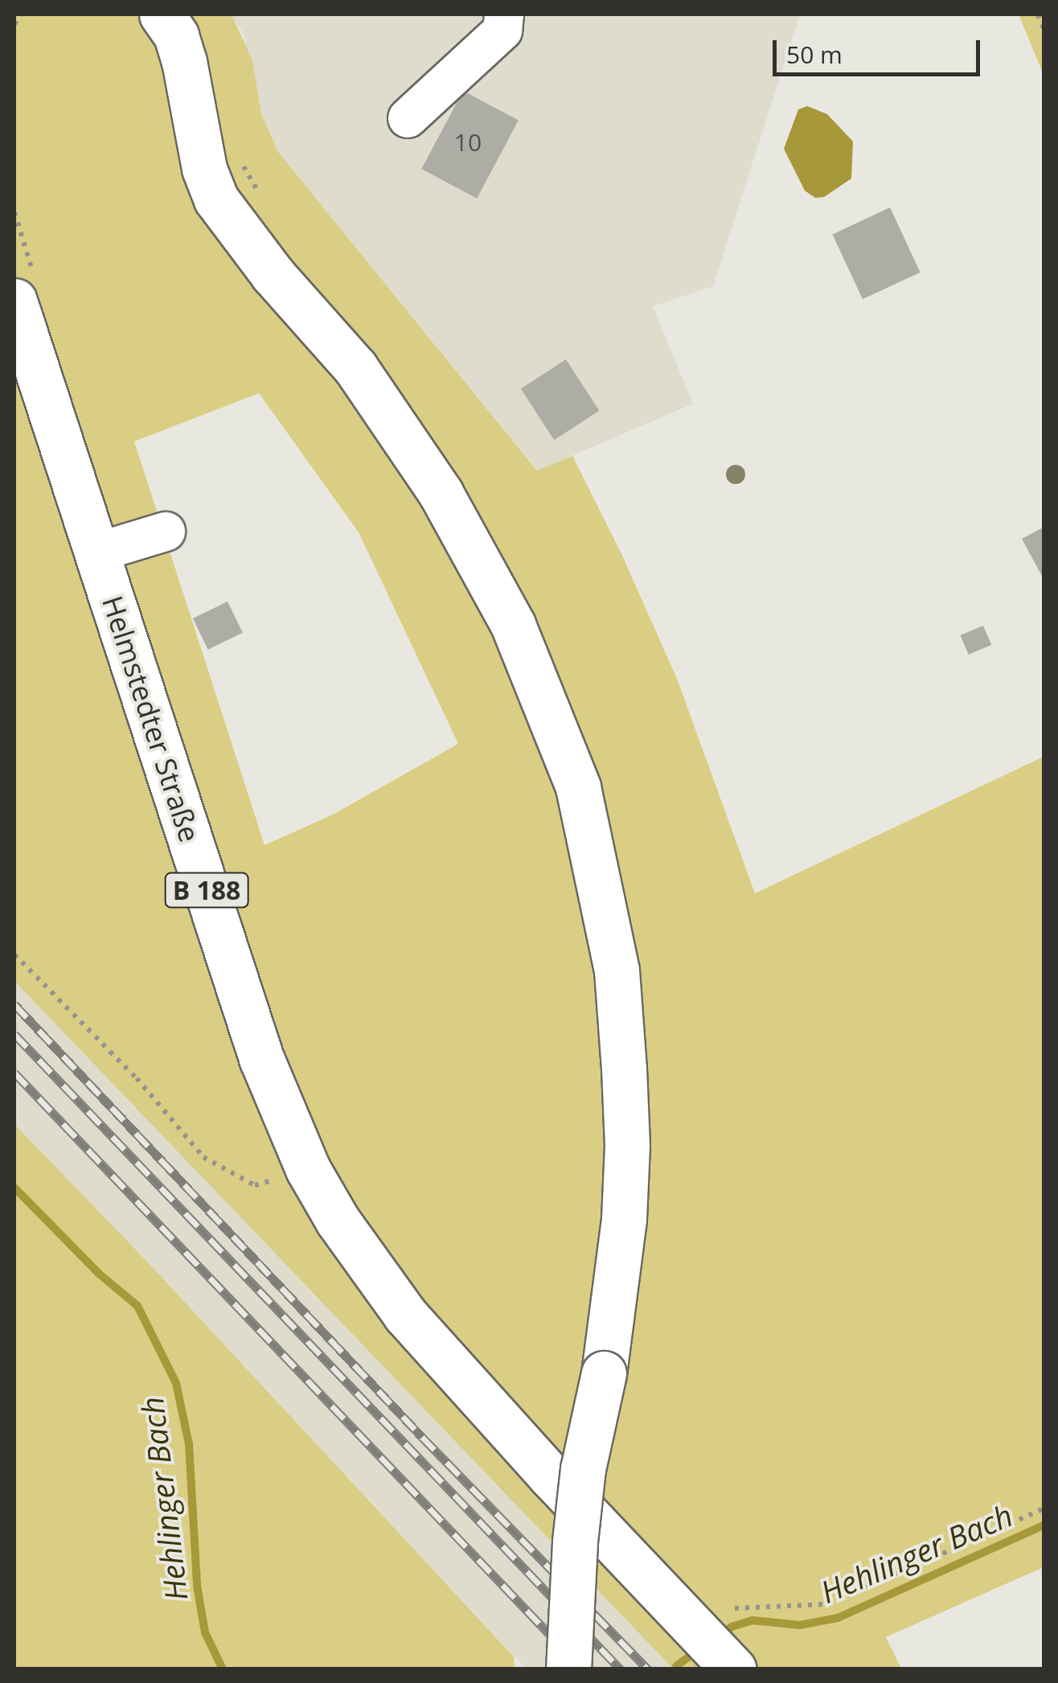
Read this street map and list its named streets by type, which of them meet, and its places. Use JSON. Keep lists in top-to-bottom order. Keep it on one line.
{"streets":{"main road":["Helmstedter Straße","B 188"]},"water":["Hehlinger Bach"],"house_numbers":["10"],"scale_bar":"50 m"}
